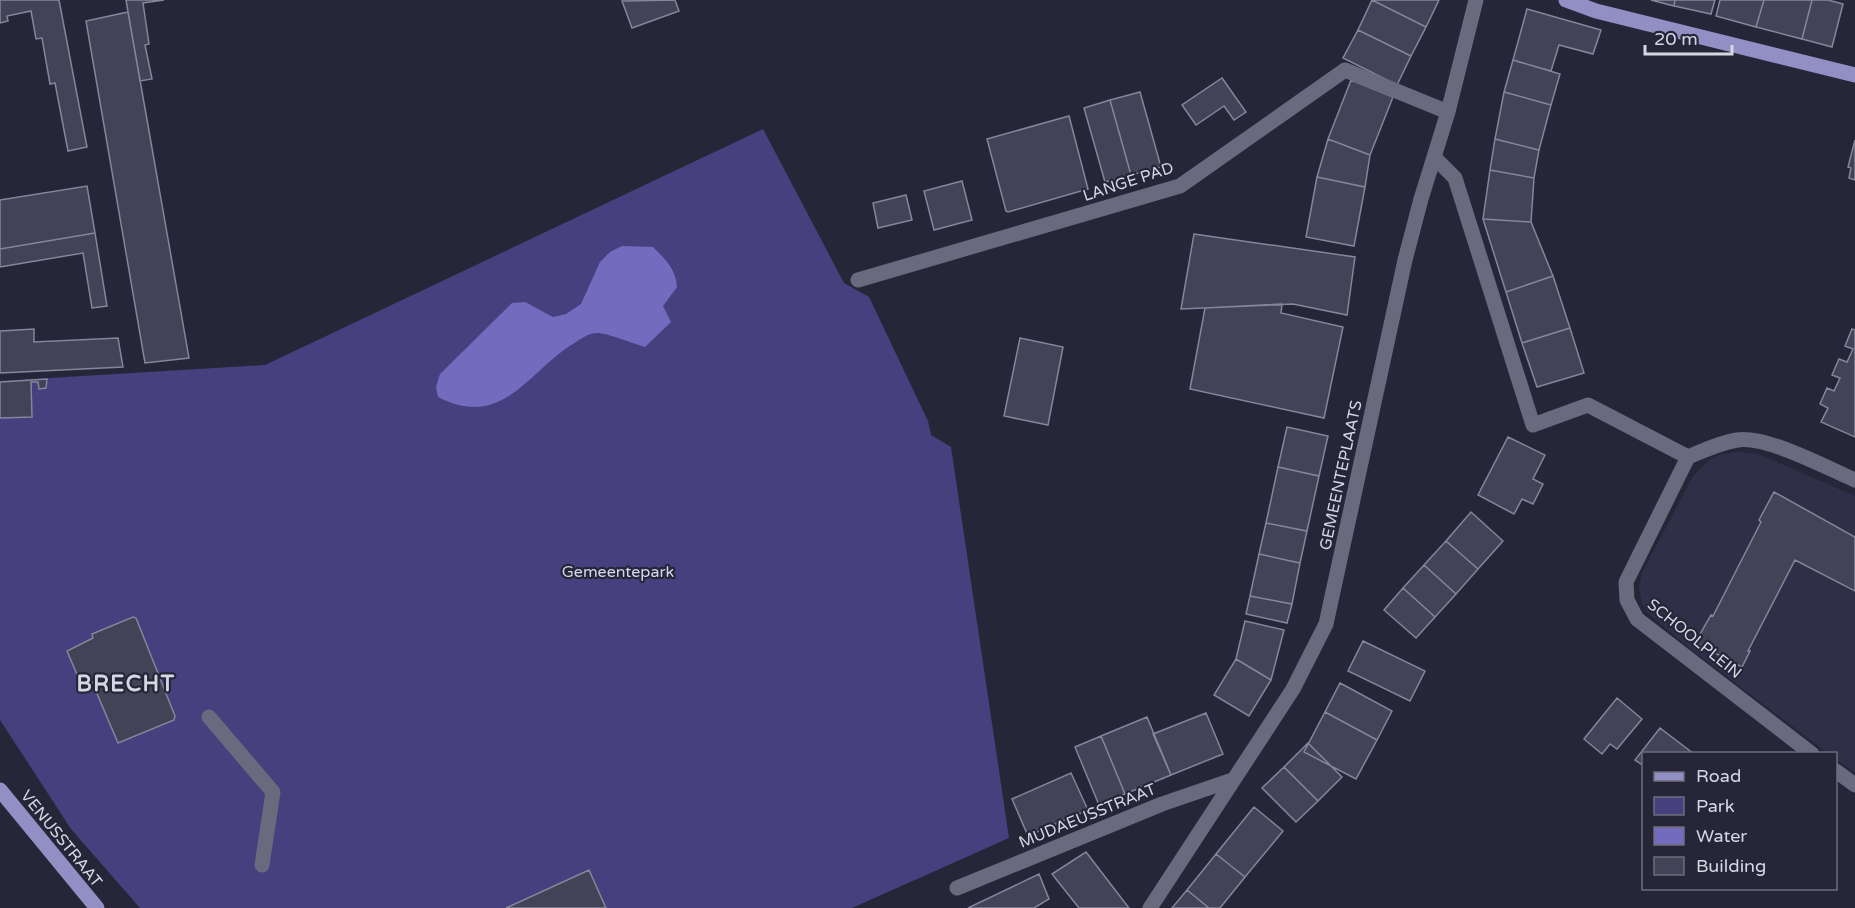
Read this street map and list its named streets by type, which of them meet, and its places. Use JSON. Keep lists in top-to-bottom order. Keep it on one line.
{"streets":{"main road":["VENUSSTRAAT"],"street":["LANGE PAD","GEMEENTEPLAATS","SCHOOLPLEIN","MUDAEUSSTRAAT"]},"crossings":[["LANGE PAD","GEMEENTEPLAATS"],["GEMEENTEPLAATS","MUDAEUSSTRAAT"]],"districts":["BRECHT"],"parks":["Gemeentepark"],"legend":["Road","Park","Water","Building"],"scale_bar":"20 m"}
